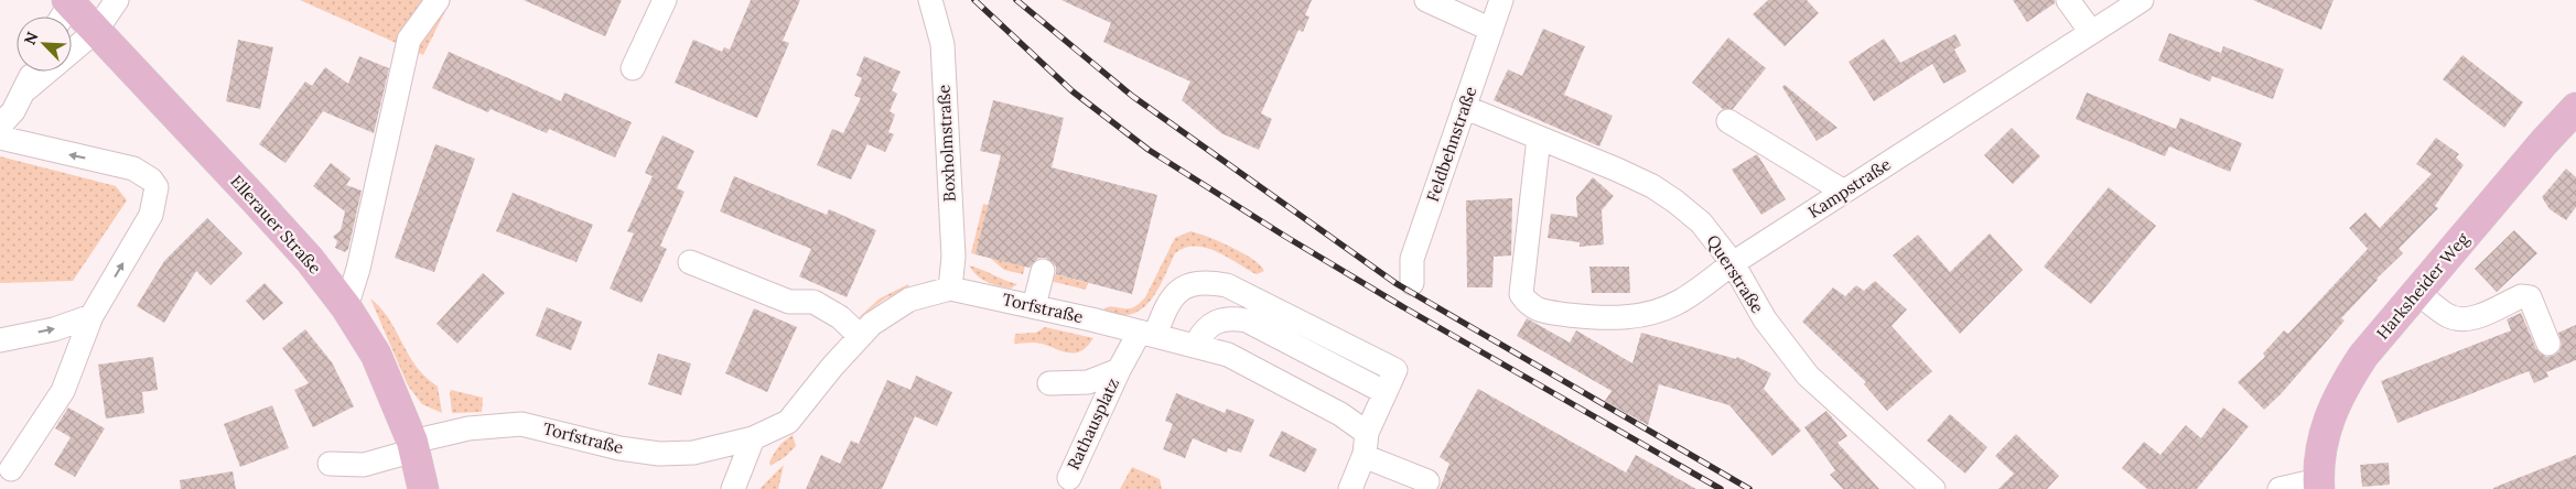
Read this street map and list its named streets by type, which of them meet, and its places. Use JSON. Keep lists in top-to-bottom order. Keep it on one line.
{"streets":{"main road":["Ellerauer Straße","Harksheider Weg"],"street":["Boxholmstraße","Feldbehnstraße","Kampstraße","Querstraße","Torfstraße","Rathausplatz"]},"crossings":[["Boxholmstraße","Torfstraße"],["Feldbehnstraße","Querstraße"],["Kampstraße","Querstraße"],["Ellerauer Straße","Torfstraße"],["Torfstraße","Rathausplatz"]],"north":"top left"}
